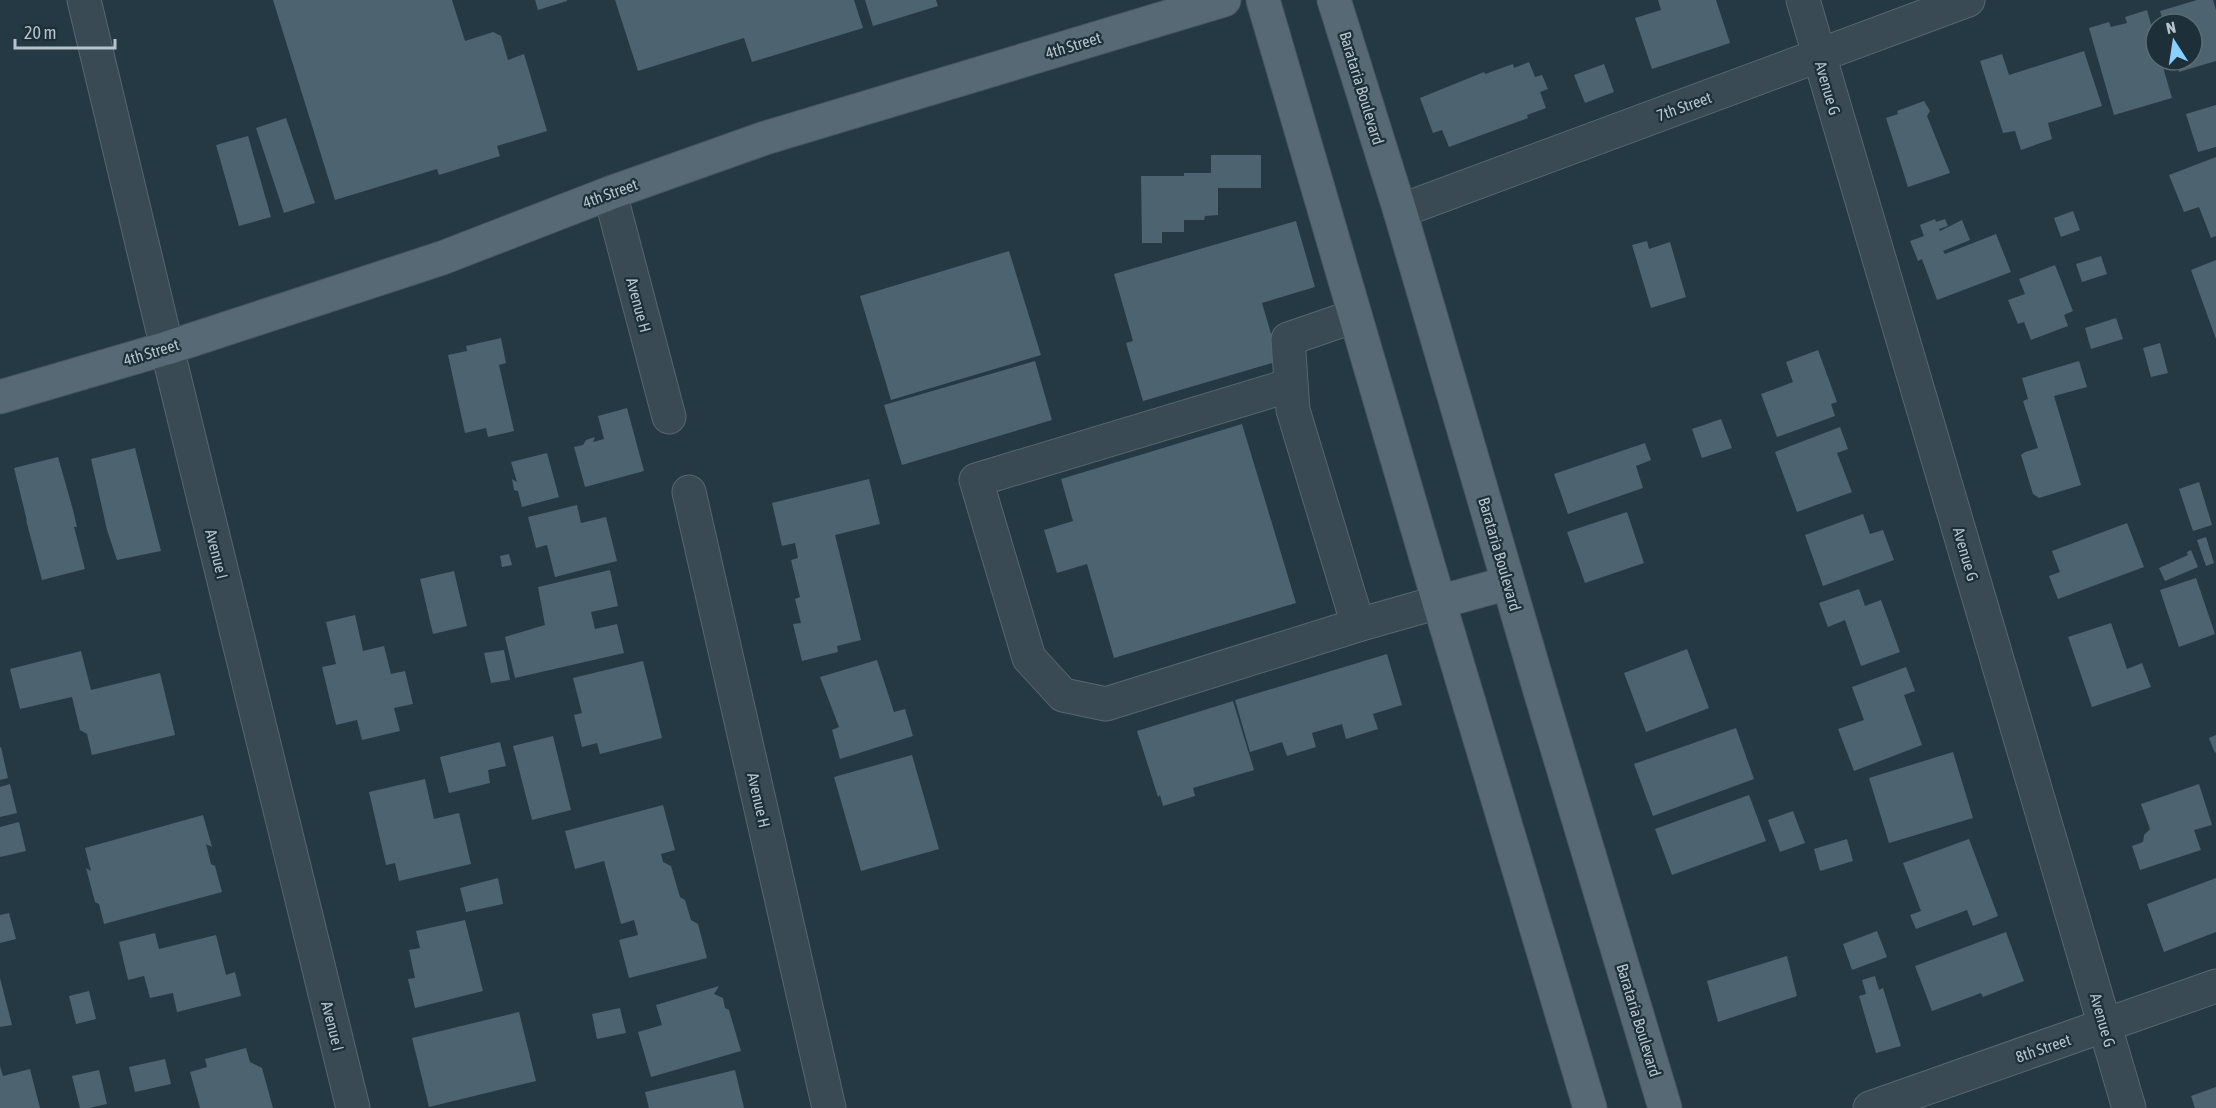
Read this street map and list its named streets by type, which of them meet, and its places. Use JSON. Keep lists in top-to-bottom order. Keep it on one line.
{"streets":{"main road":["4th Street","Barataria Boulevard"],"street":["Avenue G","7th Street","Avenue H","Avenue I","8th Street"]},"crossings":[["4th Street","Avenue H"],["4th Street","Avenue I"],["Barataria Boulevard","7th Street"],["Avenue G","7th Street"],["Avenue G","8th Street"]],"scale_bar":"20 m","north":"top"}
